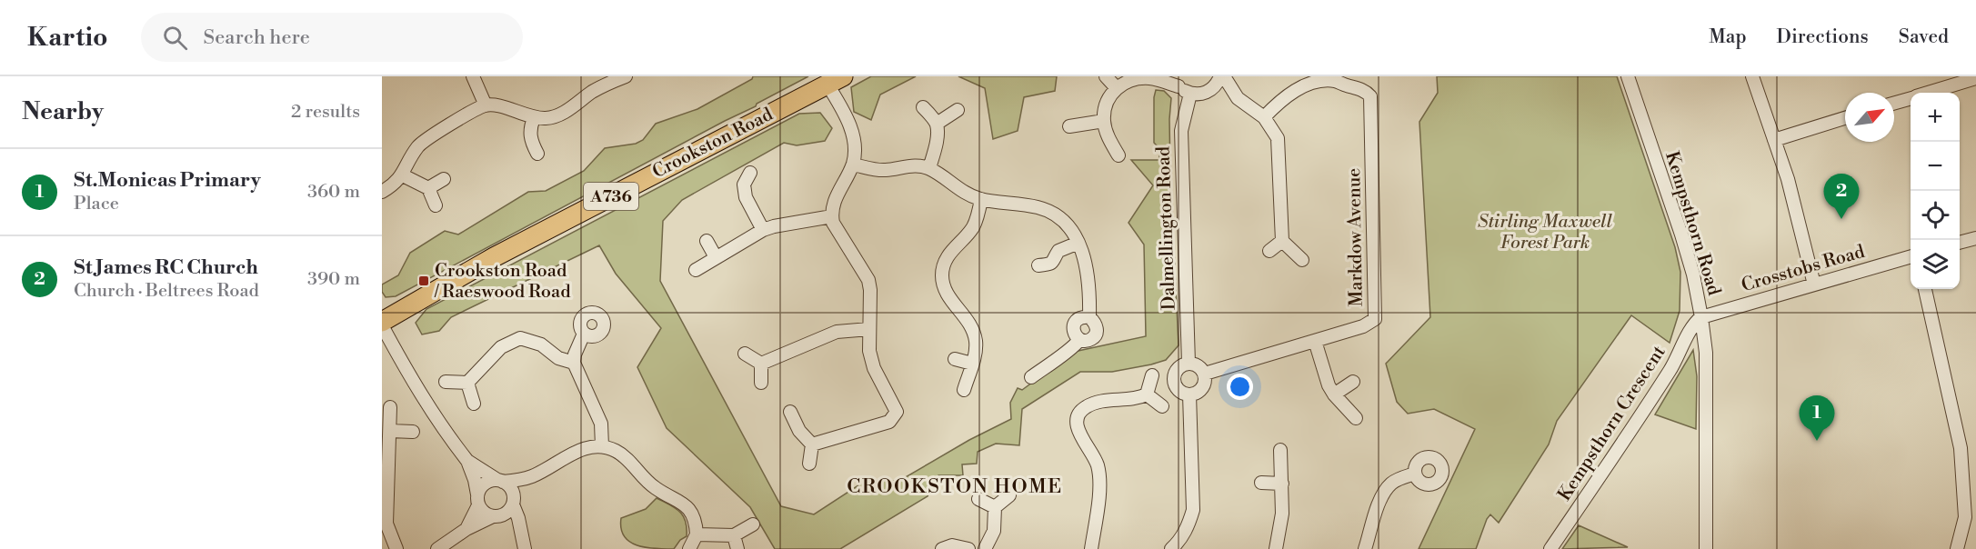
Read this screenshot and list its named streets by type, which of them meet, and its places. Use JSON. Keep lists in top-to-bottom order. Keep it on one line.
{"streets":{"main road":["Crookston Road","A736"],"street":["Kempsthorn Road","Dalmellington Road","Markdow Avenue","Crosstobs Road","Kempsthorn Crescent"]},"crossings":[["Kempsthorn Road","Crosstobs Road"],["Kempsthorn Road","Kempsthorn Crescent"],["Dalmellington Road","Markdow Avenue"],["Crosstobs Road","Kempsthorn Crescent"]],"districts":["CROOKSTON HOME"],"parks":["Stirling Maxwell Forest Park"],"places":{"transit":["Crookston Road / Raeswood Road"]},"north":"top right","page":{"header":"Kartio","search":"Search here","nav":["Map","Directions","Saved"],"heading":["Nearby","2 results"],"map_buttons":["+","−"],"list":[{"mark":"1","name":"St.Monicas Primary","note":"Place","value":"360 m"},{"mark":"2","name":"St James RC Church","note":"Church · Beltrees Road","value":"390 m"}],"pins":["2","1"]}}
